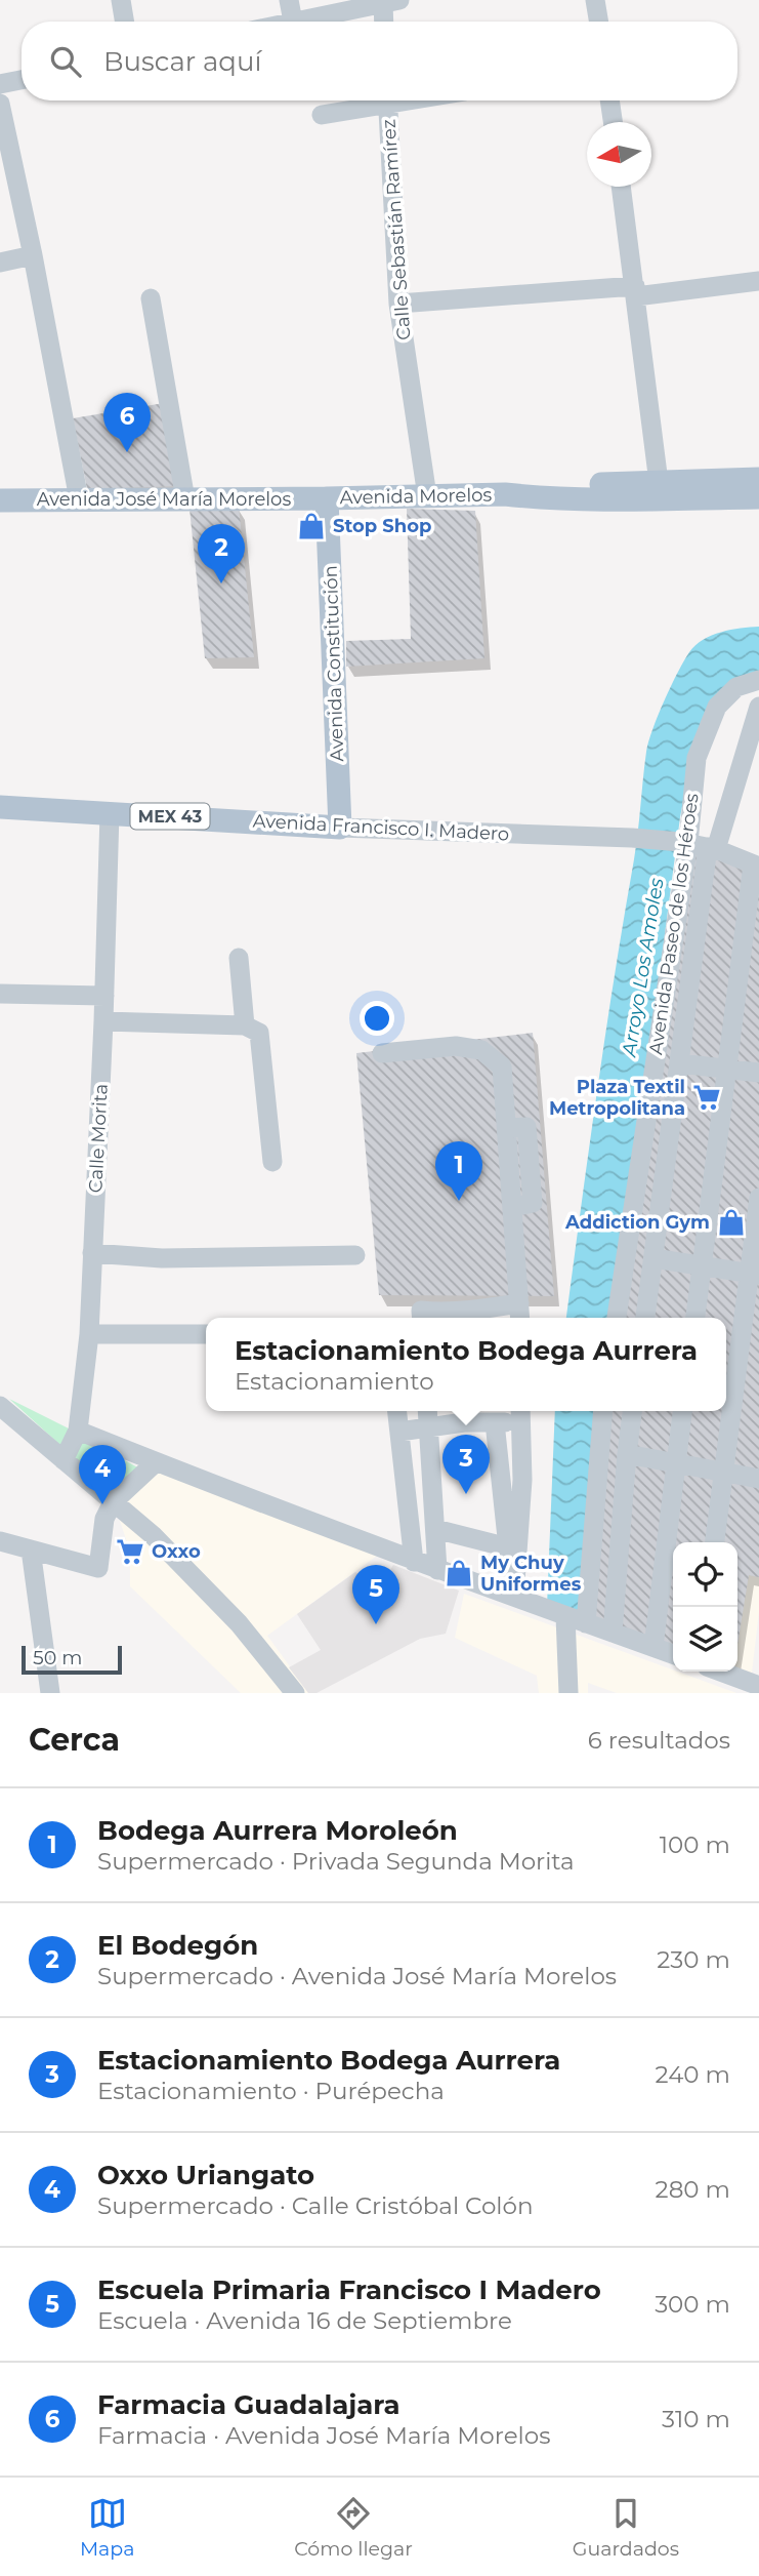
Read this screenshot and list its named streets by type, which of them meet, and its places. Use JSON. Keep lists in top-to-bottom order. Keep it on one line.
{"streets":{"main road":["Avenida Morelos","Avenida José María Morelos","Avenida Constitución","MEX 43","Avenida Francisco I. Madero"],"street":["Calle Sebastián Ramírez","Avenida Paseo de los Héroes","Calle Morita"]},"crossings":[["Calle Sebastián Ramírez","Avenida Morelos"],["Avenida Morelos","Avenida José María Morelos"],["Avenida Morelos","Avenida Constitución"],["Avenida José María Morelos","Avenida Constitución"],["Avenida Constitución","Avenida Francisco I. Madero"],["Avenida Francisco I. Madero","Avenida Paseo de los Héroes"],["Avenida Francisco I. Madero","Calle Morita"]],"water":["Arroyo Los Amoles"],"places":{"shop":["Stop Shop","Addiction Gym","My Chuy Uniformes"],"supermarket":["Plaza Textil Metropolitana","Oxxo"]},"scale_bar":"50 m","north":"left","page":{"search":"Buscar aquí","pins":["6","2","1","3","4","5"],"popup":["Estacionamiento Bodega Aurrera","Estacionamiento"],"scale":"50 m","heading":["Cerca","6 resultados"],"list":[{"mark":"1","name":"Bodega Aurrera Moroleón","note":"Supermercado · Privada Segunda Morita","value":"100 m"},{"mark":"2","name":"El Bodegón","note":"Supermercado · Avenida José María Morelos","value":"230 m"},{"mark":"3","name":"Estacionamiento Bodega Aurrera","note":"Estacionamiento · Purépecha","value":"240 m"},{"mark":"4","name":"Oxxo Uriangato","note":"Supermercado · Calle Cristóbal Colón","value":"280 m"},{"mark":"5","name":"Escuela Primaria Francisco I Madero","note":"Escuela · Avenida 16 de Septiembre","value":"300 m"},{"mark":"6","name":"Farmacia Guadalajara","note":"Farmacia · Avenida José María Morelos","value":"310 m"}],"nav":["Mapa","Cómo llegar","Guardados"]}}
